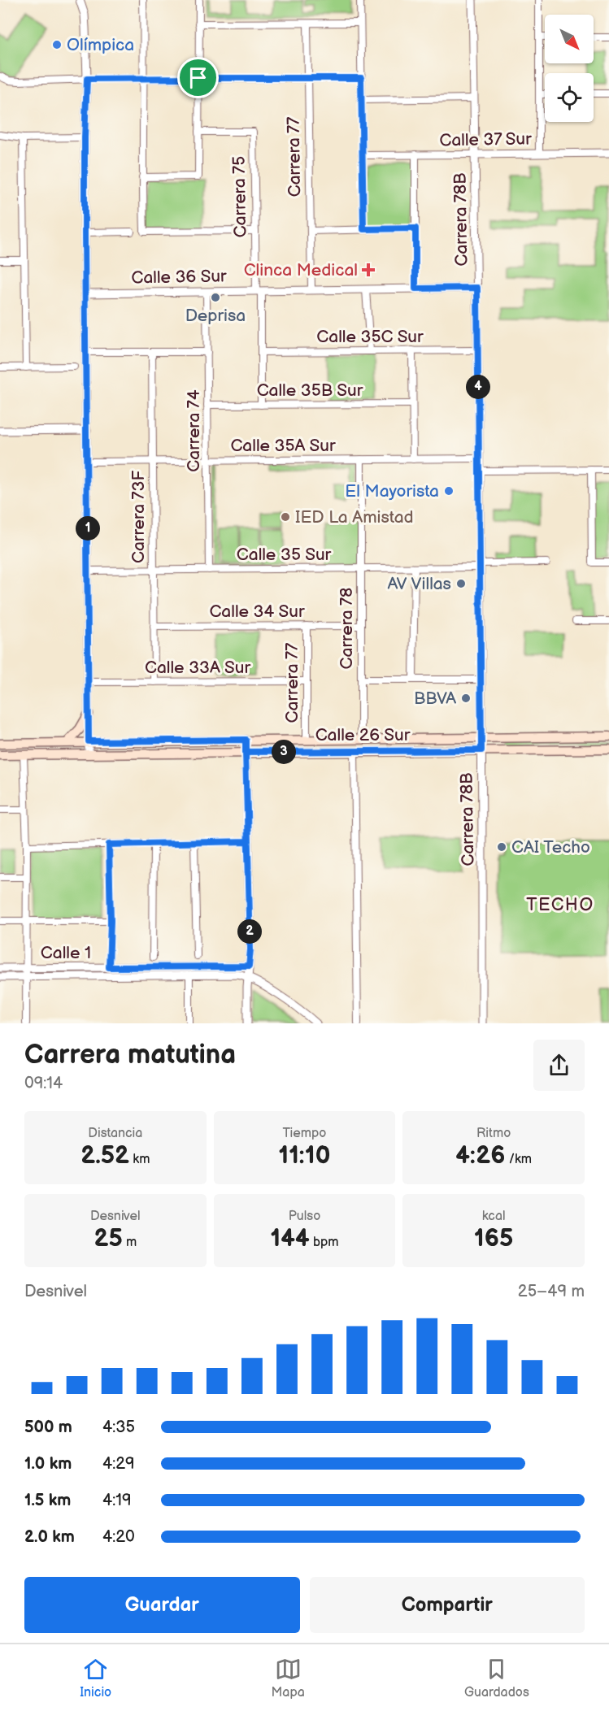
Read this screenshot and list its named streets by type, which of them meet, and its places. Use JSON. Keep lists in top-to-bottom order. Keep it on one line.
{"streets":{"main road":["Calle 26 Sur"],"street":["Calle 37 Sur","Carrera 77","Carrera 75","Carrera 78B","Calle 36 Sur","Calle 35C Sur","Calle 35B Sur","Carrera 74","Calle 35A Sur","Carrera 73F","Calle 35 Sur","Calle 34 Sur","Carrera 78","Calle 33A Sur","Calle 1"]},"crossings":[["Calle 37 Sur","Carrera 78B"],["Carrera 77","Calle 36 Sur"],["Carrera 77","Calle 34 Sur"],["Carrera 77","Calle 33A Sur"],["Carrera 77","Calle 26 Sur"],["Carrera 75","Calle 36 Sur"],["Carrera 75","Calle 35C Sur"],["Carrera 75","Calle 35B Sur"],["Carrera 78B","Calle 36 Sur"],["Carrera 78B","Calle 35C Sur"],["Carrera 78B","Calle 35A Sur"],["Carrera 78B","Calle 35 Sur"],["Carrera 78B","Calle 26 Sur"],["Calle 36 Sur","Carrera 74"],["Calle 35B Sur","Carrera 74"],["Carrera 74","Calle 35A Sur"],["Carrera 74","Calle 35 Sur"],["Calle 35A Sur","Carrera 73F"],["Calle 35A Sur","Carrera 78"],["Carrera 73F","Calle 35 Sur"],["Carrera 73F","Calle 34 Sur"],["Carrera 73F","Calle 33A Sur"],["Calle 35 Sur","Carrera 78"],["Calle 34 Sur","Carrera 78"],["Carrera 78","Calle 26 Sur"]],"districts":["TECHO"],"places":{"other":["Olímpica","Deprisa","El Mayorista","IED La Amistad","AV Villas","BBVA","CAI Techo"],"health":["Clinca Medical"]},"north":"bottom right","page":{"pins":["4","1","3","2"],"heading":["Carrera matutina","09:14"],"stats":[["Distancia","2.52 km"],["Tiempo","11:10"],["Ritmo","4:26 /km"],["Desnivel","25 m"],["Pulso","144 bpm"],["kcal","165"]],"chart":["Desnivel","25–49 m"],"list":[{"name":"500 m","note":"4:35"},{"name":"1.0 km","note":"4:29"},{"name":"1.5 km","note":"4:19"},{"name":"2.0 km","note":"4:20"}],"buttons":["Guardar","Compartir"],"tabs":["Inicio","Mapa","Guardados"]}}
